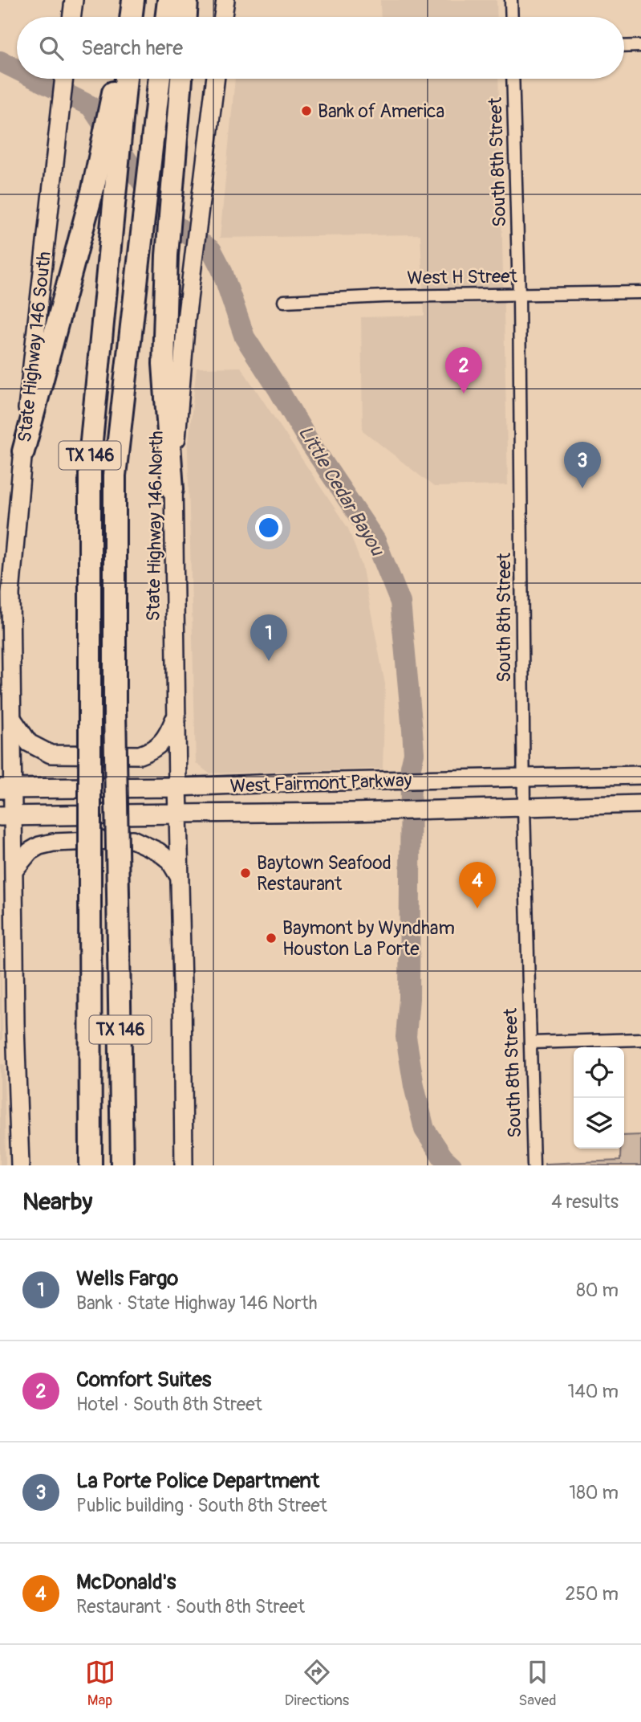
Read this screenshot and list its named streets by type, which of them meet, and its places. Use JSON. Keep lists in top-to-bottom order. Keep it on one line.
{"streets":{"highway":["TX 146"],"main road":["State Highway 146 South","State Highway 146 North","West Fairmont Parkway"],"street":["South 8th Street","West H Street"]},"crossings":[["South 8th Street","West H Street"],["South 8th Street","West Fairmont Parkway"],["State Highway 146 South","West Fairmont Parkway"],["State Highway 146 North","West Fairmont Parkway"]],"water":["Little Cedar Bayou"],"places":["Bank of America","Baytown Seafood Restaurant","Baymont by Wyndham Houston La Porte"],"page":{"search":"Search here","pins":["2","3","1","4"],"heading":["Nearby","4 results"],"list":[{"mark":"1","name":"Wells Fargo","note":"Bank · State Highway 146 North","value":"80 m"},{"mark":"2","name":"Comfort Suites","note":"Hotel · South 8th Street","value":"140 m"},{"mark":"3","name":"La Porte Police Department","note":"Public building · South 8th Street","value":"180 m"},{"mark":"4","name":"McDonald's","note":"Restaurant · South 8th Street","value":"250 m"}],"nav":["Map","Directions","Saved"]}}
